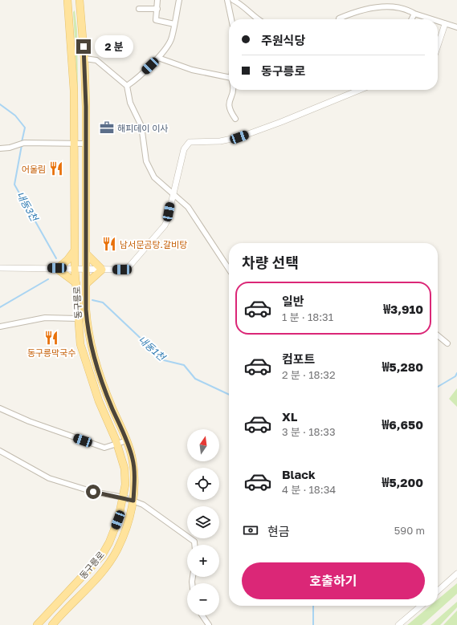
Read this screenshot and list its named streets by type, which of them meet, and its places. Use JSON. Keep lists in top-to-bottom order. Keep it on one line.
{"streets":{"main road":["동구릉로"]},"water":["내동3천","내동1천"],"places":{"office":["해피데이 이사"],"restaurant":["어울림","남서문곰탕.갈비탕","동구릉막국수"]},"north":"top","page":{"banner":["주원식당","동구릉로"],"bubble":"2 분","heading":"차량 선택","list":[{"name":"일반","note":"1 분 · 18:31","value":"₩3,910"},{"name":"컴포트","note":"2 분 · 18:32","value":"₩5,280"},{"name":"XL","note":"3 분 · 18:33","value":"₩6,650"},{"name":"Black","note":"4 분 · 18:34","value":"₩5,200"}],"map_buttons":["+","−"],"pay":["현금","590 m"],"buttons":"호출하기"}}
